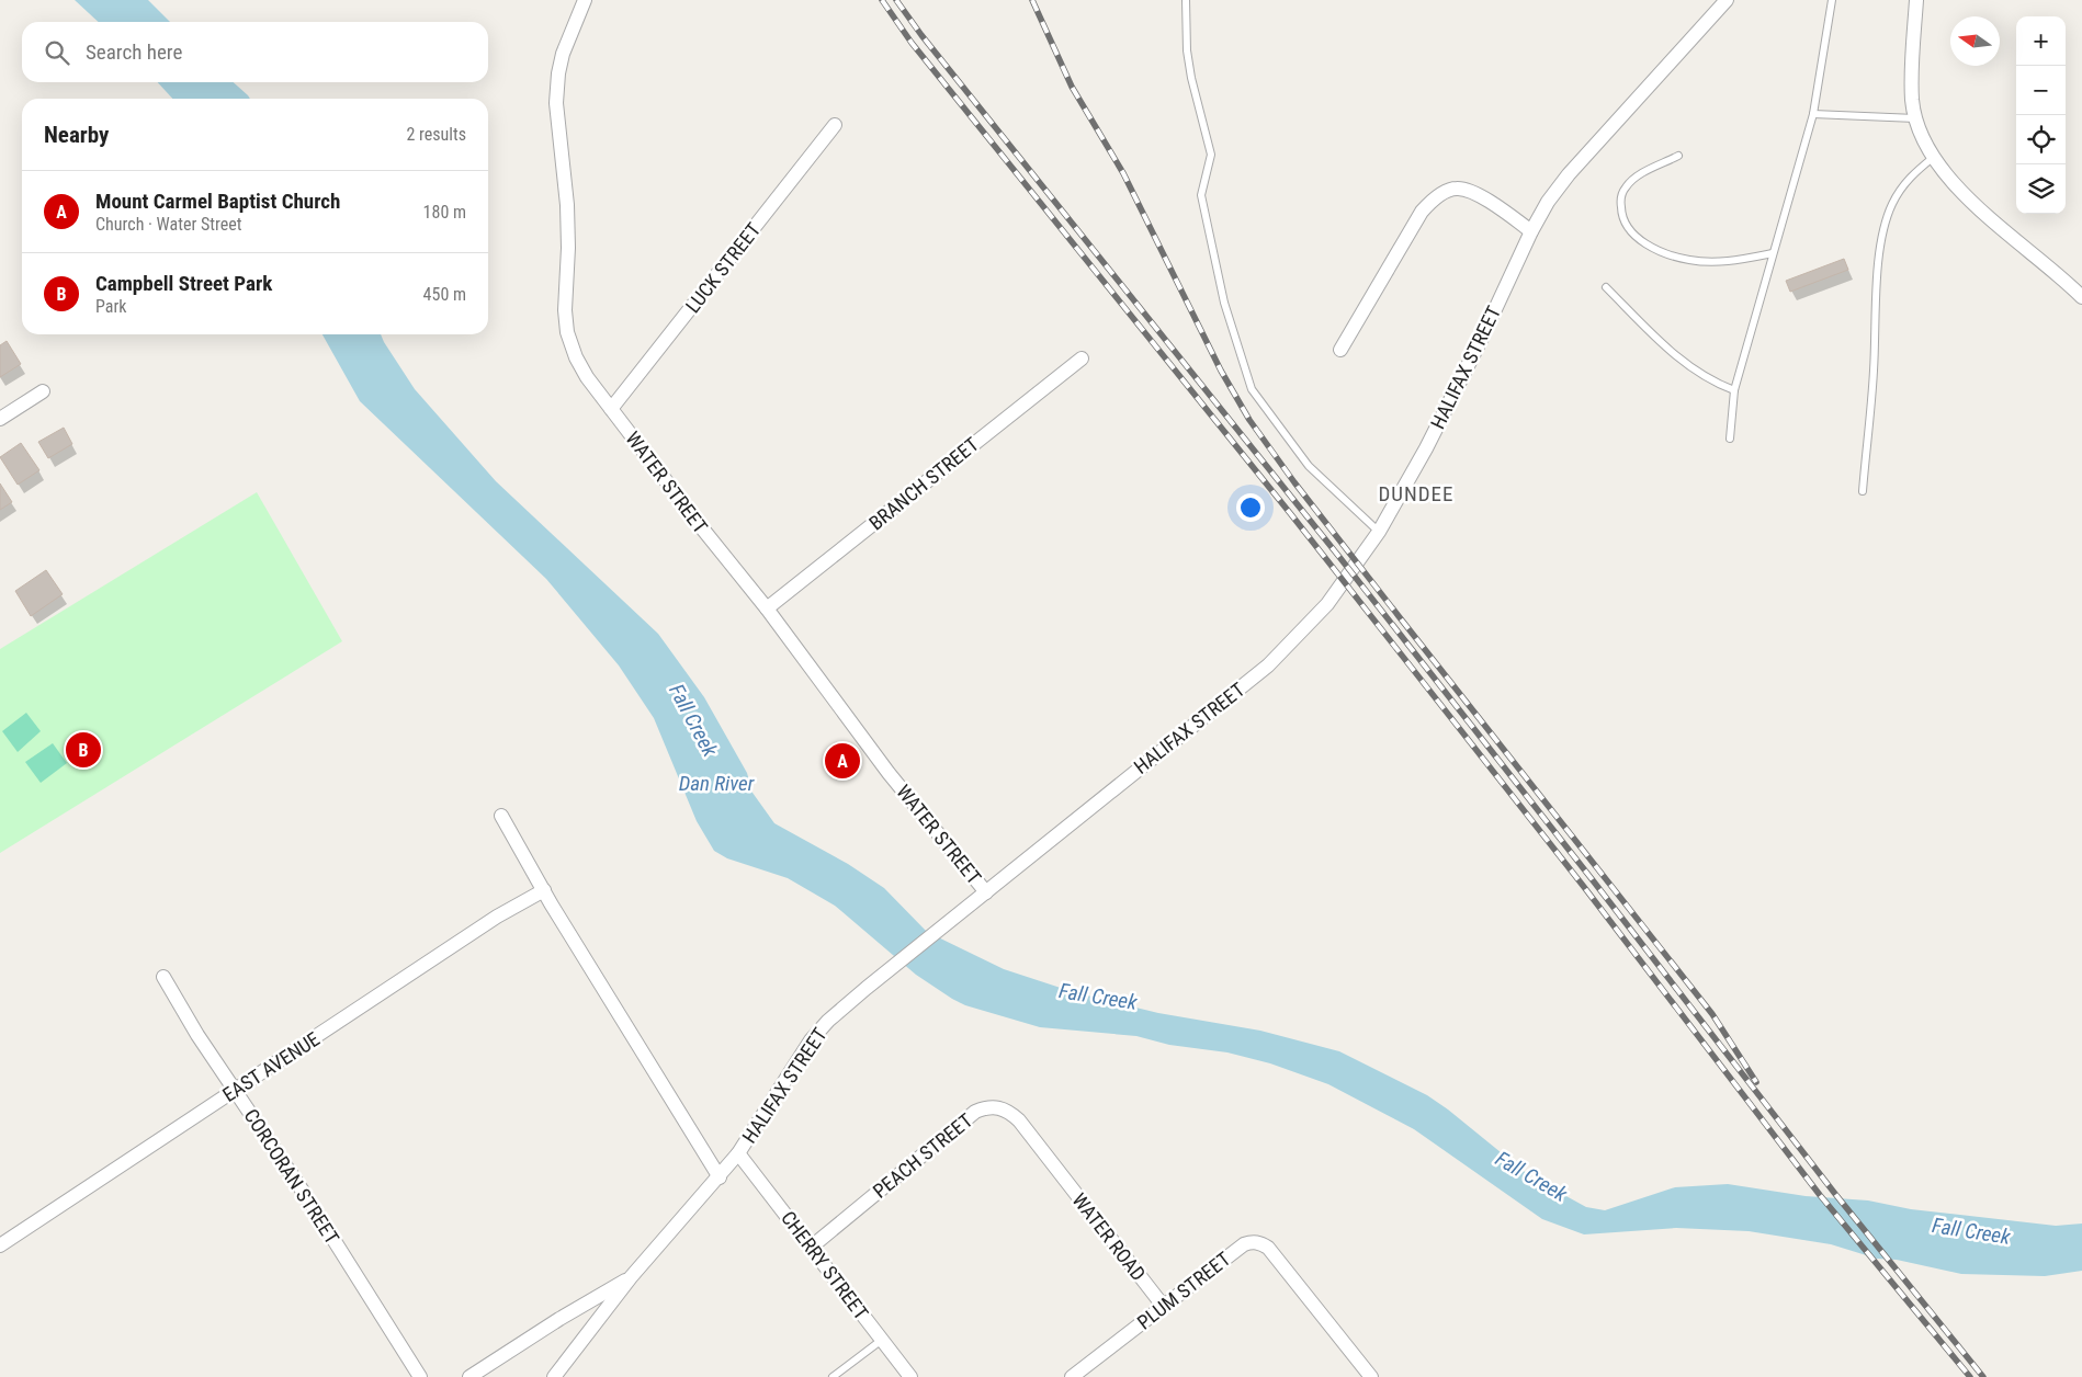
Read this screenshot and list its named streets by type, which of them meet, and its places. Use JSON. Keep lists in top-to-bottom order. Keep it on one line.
{"streets":{"street":["LUCK STREET","HALIFAX STREET","WATER STREET","BRANCH STREET","EAST AVENUE","PEACH STREET","CORCORAN STREET","WATER ROAD","CHERRY STREET","PLUM STREET"]},"crossings":[["LUCK STREET","WATER STREET"],["HALIFAX STREET","WATER STREET"],["HALIFAX STREET","CHERRY STREET"],["WATER STREET","BRANCH STREET"],["EAST AVENUE","CORCORAN STREET"],["PEACH STREET","WATER ROAD"],["PEACH STREET","CHERRY STREET"],["WATER ROAD","PLUM STREET"]],"districts":["DUNDEE"],"water":["Fall Creek","Dan River"],"north":"left","page":{"map_buttons":["+","−"],"search":"Search here","heading":["Nearby","2 results"],"list":[{"mark":"A","name":"Mount Carmel Baptist Church","note":"Church · Water Street","value":"180 m"},{"mark":"B","name":"Campbell Street Park","note":"Park","value":"450 m"}],"pins":["B","A"]}}
